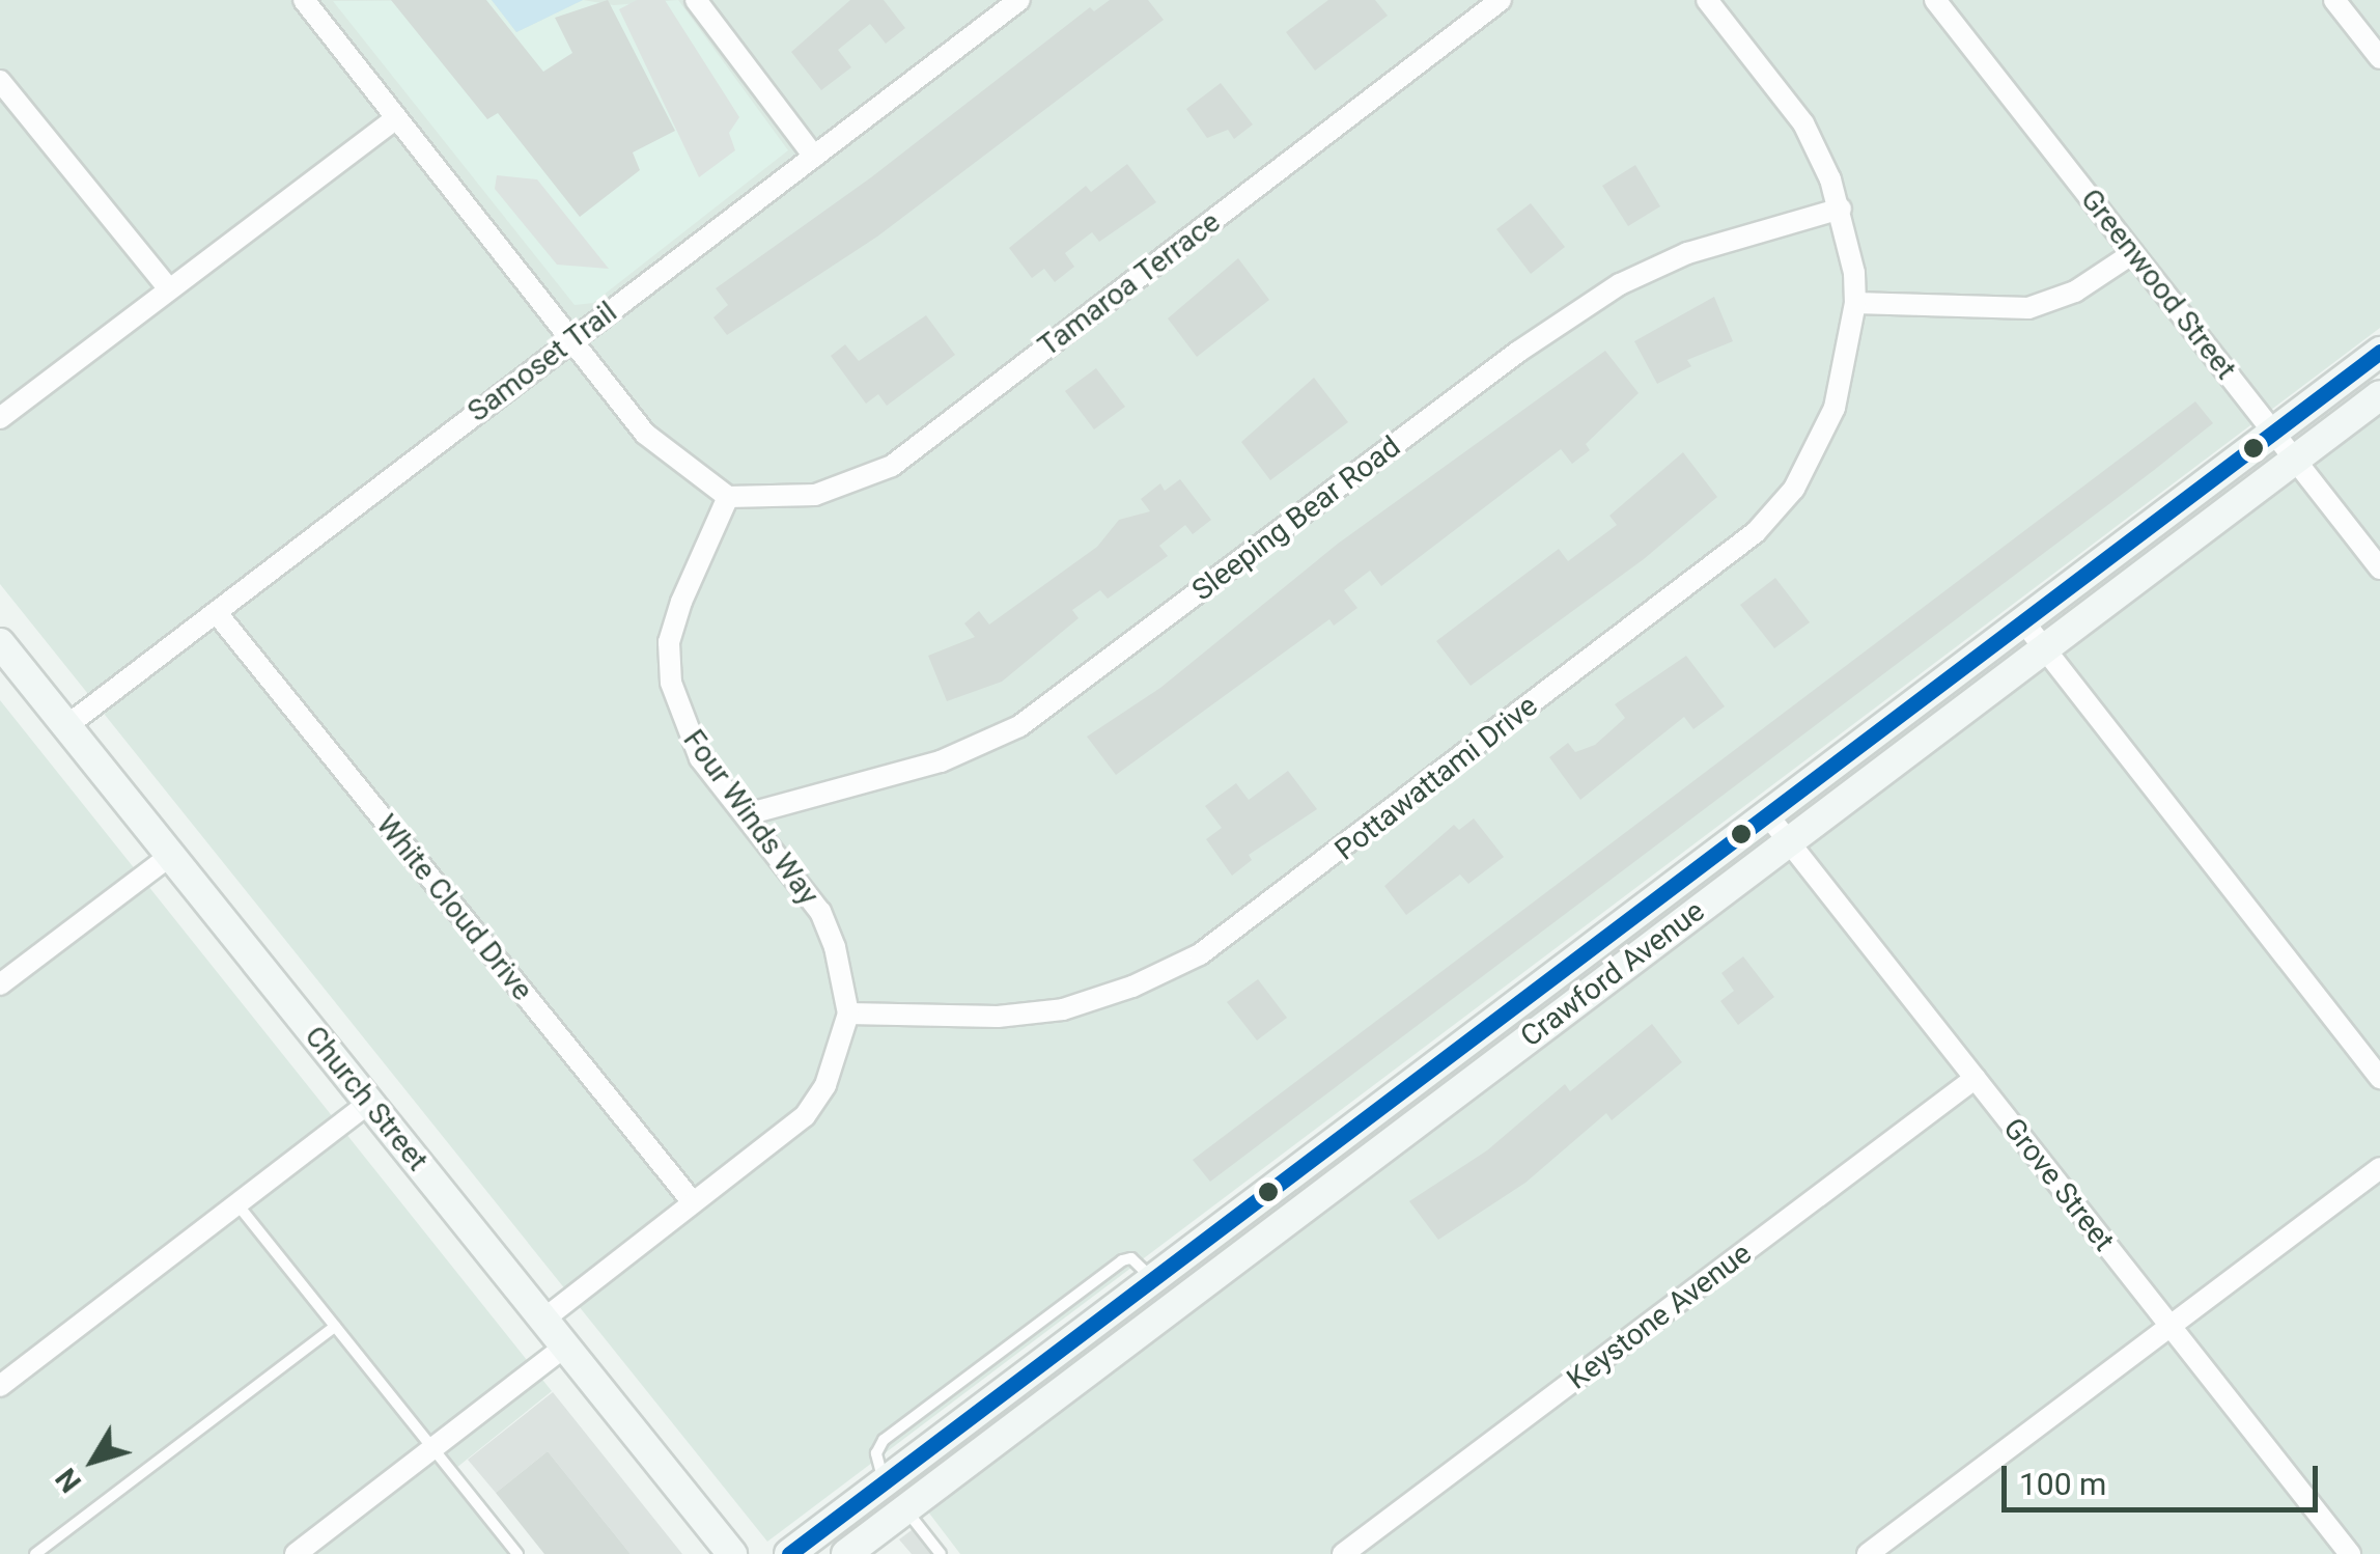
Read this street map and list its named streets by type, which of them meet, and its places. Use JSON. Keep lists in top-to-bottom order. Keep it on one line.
{"streets":{"main road":["Crawford Avenue","Church Street"],"street":["Tamaroa Terrace","Greenwood Street","Samoset Trail","Sleeping Bear Road","Pottawattami Drive","Four Winds Way","White Cloud Drive","Grove Street","Keystone Avenue"]},"crossings":[["Tamaroa Terrace","Four Winds Way"],["Greenwood Street","Crawford Avenue"],["Samoset Trail","White Cloud Drive"],["Samoset Trail","Church Street"],["Sleeping Bear Road","Pottawattami Drive"],["Sleeping Bear Road","Four Winds Way"],["Pottawattami Drive","Four Winds Way"],["Four Winds Way","White Cloud Drive"],["Four Winds Way","Church Street"],["Crawford Avenue","Grove Street"],["Grove Street","Keystone Avenue"]],"scale_bar":"100 m","north":"bottom left"}
